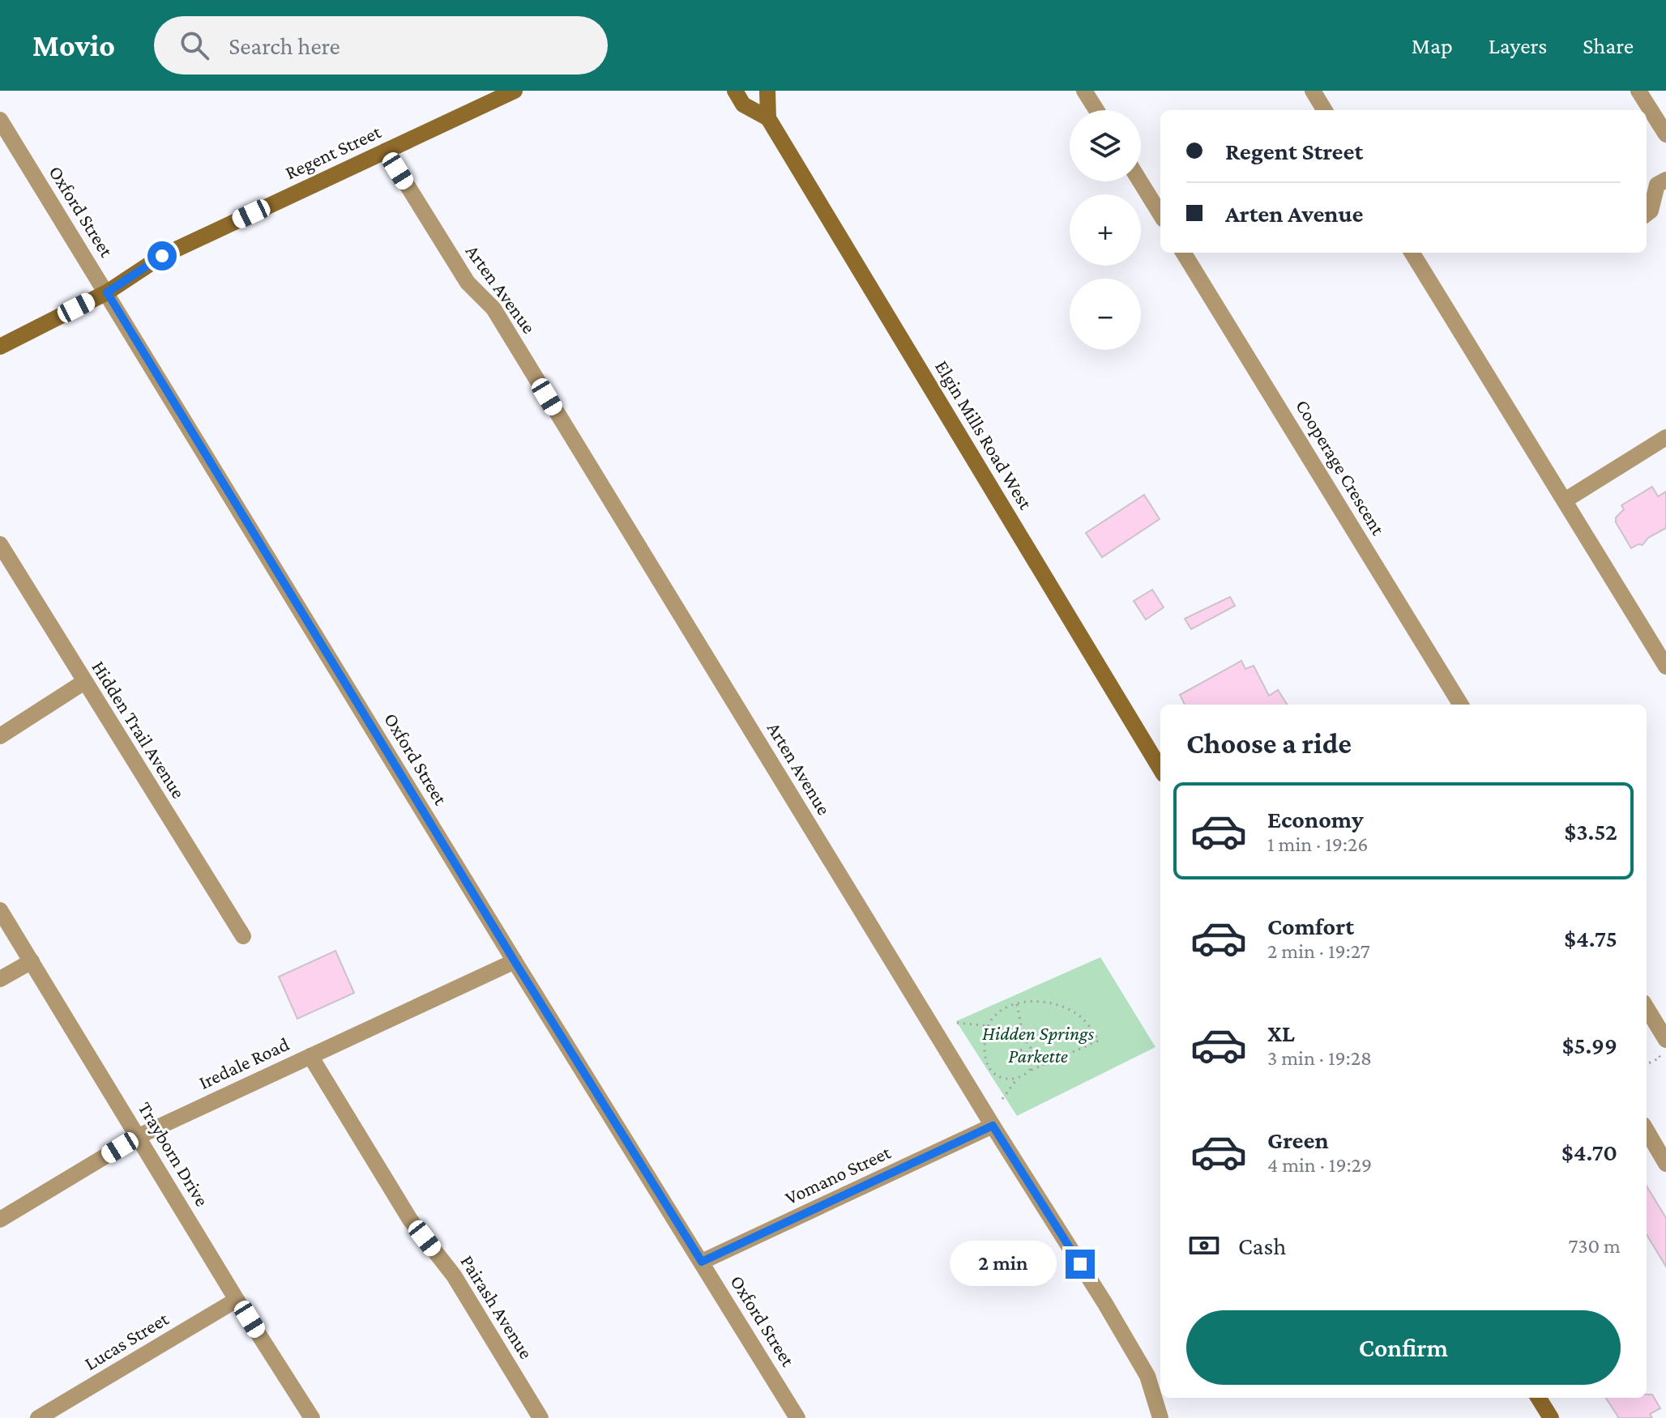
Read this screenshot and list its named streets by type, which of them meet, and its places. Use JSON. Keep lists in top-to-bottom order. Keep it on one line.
{"streets":{"main road":["Regent Street","Elgin Mills Road West"],"street":["Oxford Street","Arten Avenue","Cooperage Crescent","Hidden Trail Avenue","Iredale Road","Trayborn Drive","Vomano Street","Pairash Avenue","Lucas Street"]},"crossings":[["Regent Street","Oxford Street"],["Regent Street","Arten Avenue"],["Oxford Street","Iredale Road"],["Oxford Street","Vomano Street"],["Arten Avenue","Vomano Street"],["Iredale Road","Trayborn Drive"],["Iredale Road","Pairash Avenue"],["Trayborn Drive","Lucas Street"]],"parks":["Hidden Springs Parkette"],"page":{"header":"Movio","search":"Search here","nav":["Map","Layers","Share"],"map_buttons":["+","−"],"banner":["Regent Street","Arten Avenue"],"heading":"Choose a ride","list":[{"name":"Economy","note":"1 min · 19:26","value":"$3.52"},{"name":"Comfort","note":"2 min · 19:27","value":"$4.75"},{"name":"XL","note":"3 min · 19:28","value":"$5.99"},{"name":"Green","note":"4 min · 19:29","value":"$4.70"}],"pay":["Cash","730 m"],"bubble":"2 min","buttons":"Confirm"}}
